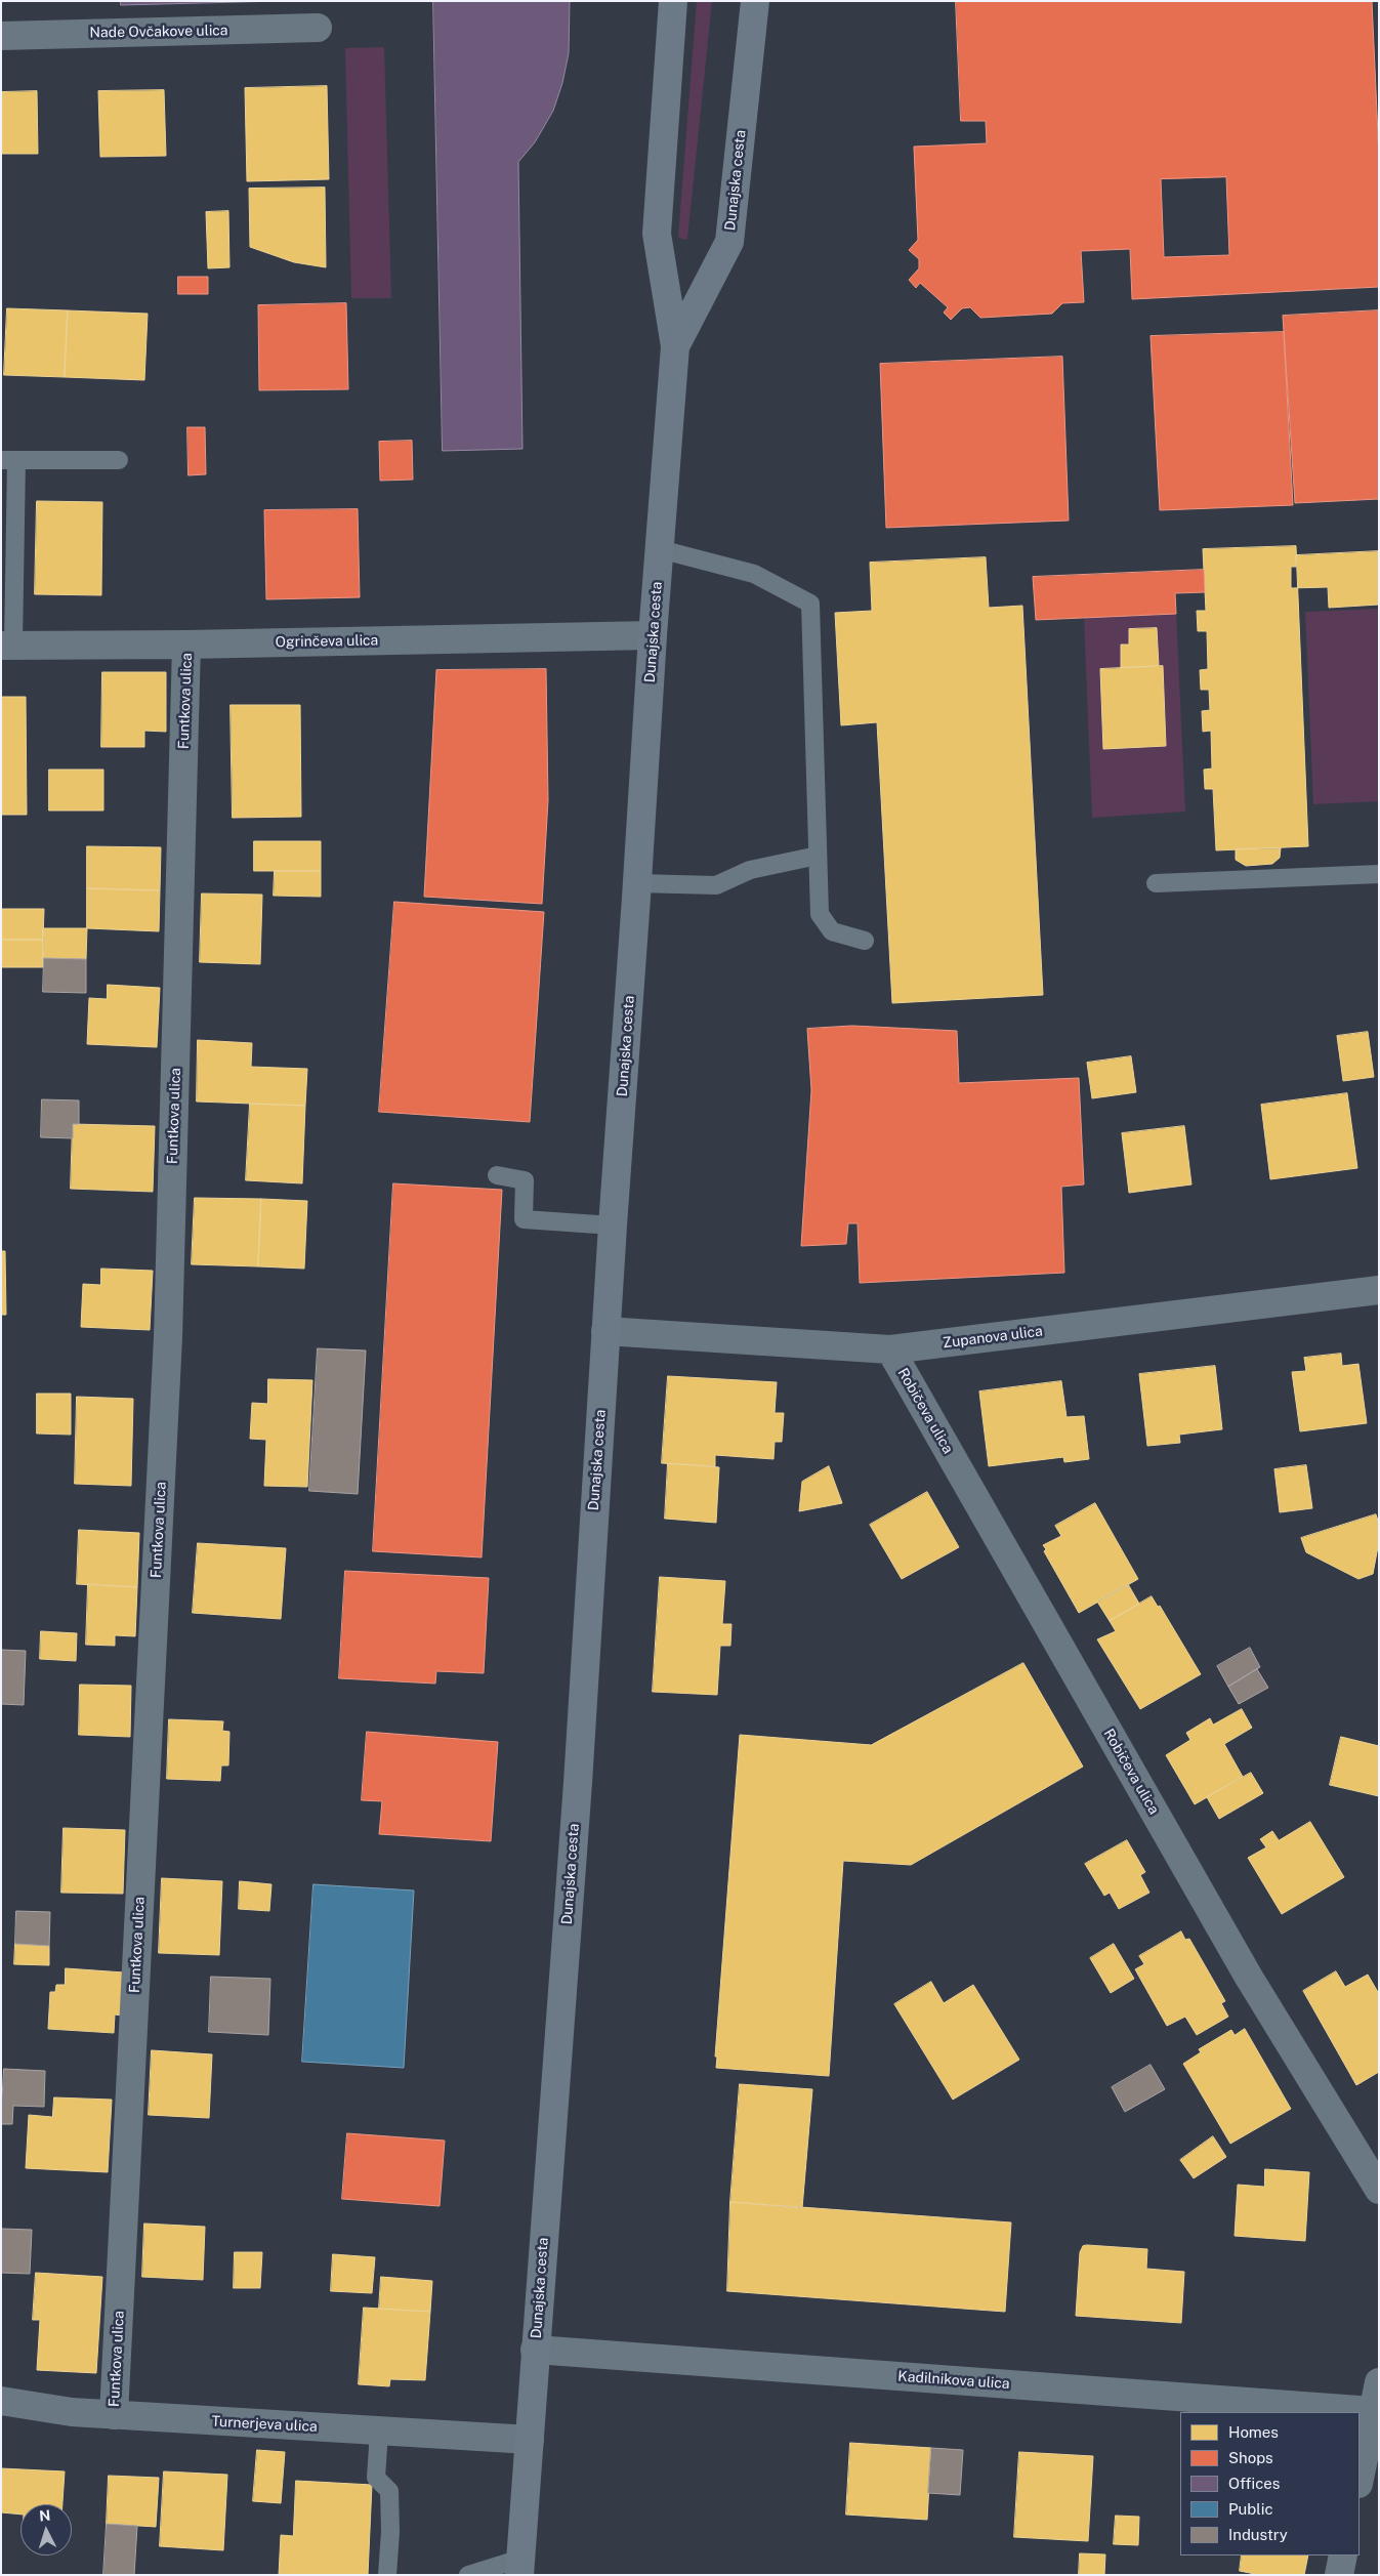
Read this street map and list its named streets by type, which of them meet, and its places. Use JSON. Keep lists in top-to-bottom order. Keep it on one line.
{"streets":{"main road":["Dunajska cesta"],"street":["Nade Ovčakove ulica","Ogrinčeva ulica","Funtkova ulica","Zupanova ulica","Robičeva ulica","Kadilnikova ulica","Turnerjeva ulica"]},"crossings":[["Dunajska cesta","Ogrinčeva ulica"],["Dunajska cesta","Zupanova ulica"],["Dunajska cesta","Kadilnikova ulica"],["Dunajska cesta","Turnerjeva ulica"],["Ogrinčeva ulica","Funtkova ulica"],["Funtkova ulica","Turnerjeva ulica"],["Zupanova ulica","Robičeva ulica"]],"legend":["Homes","Shops","Offices","Public","Industry"],"north":"top"}
